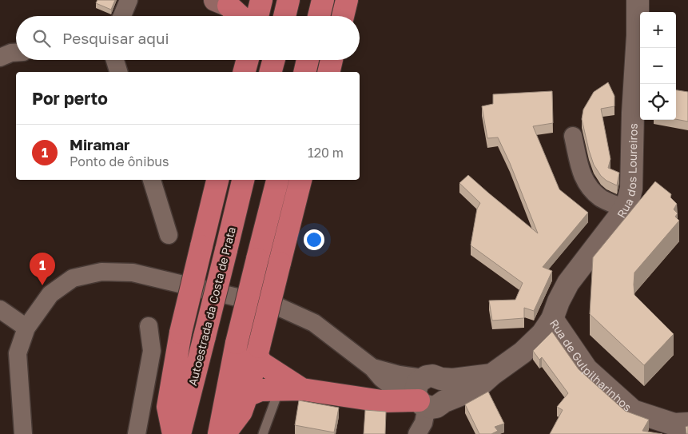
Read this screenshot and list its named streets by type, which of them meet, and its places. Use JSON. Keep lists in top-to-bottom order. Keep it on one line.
{"streets":{"highway":["Autoestrada da Costa de Prata"],"street":["Rua dos Loureiros","Rua de Gulpilharinhos"]},"crossings":[["Rua dos Loureiros","Rua de Gulpilharinhos"]],"page":{"map_buttons":["+","−"],"search":"Pesquisar aqui","heading":"Por perto","list":[{"mark":"1","name":"Miramar","note":"Ponto de ônibus","value":"120 m"}],"pins":"1"}}
